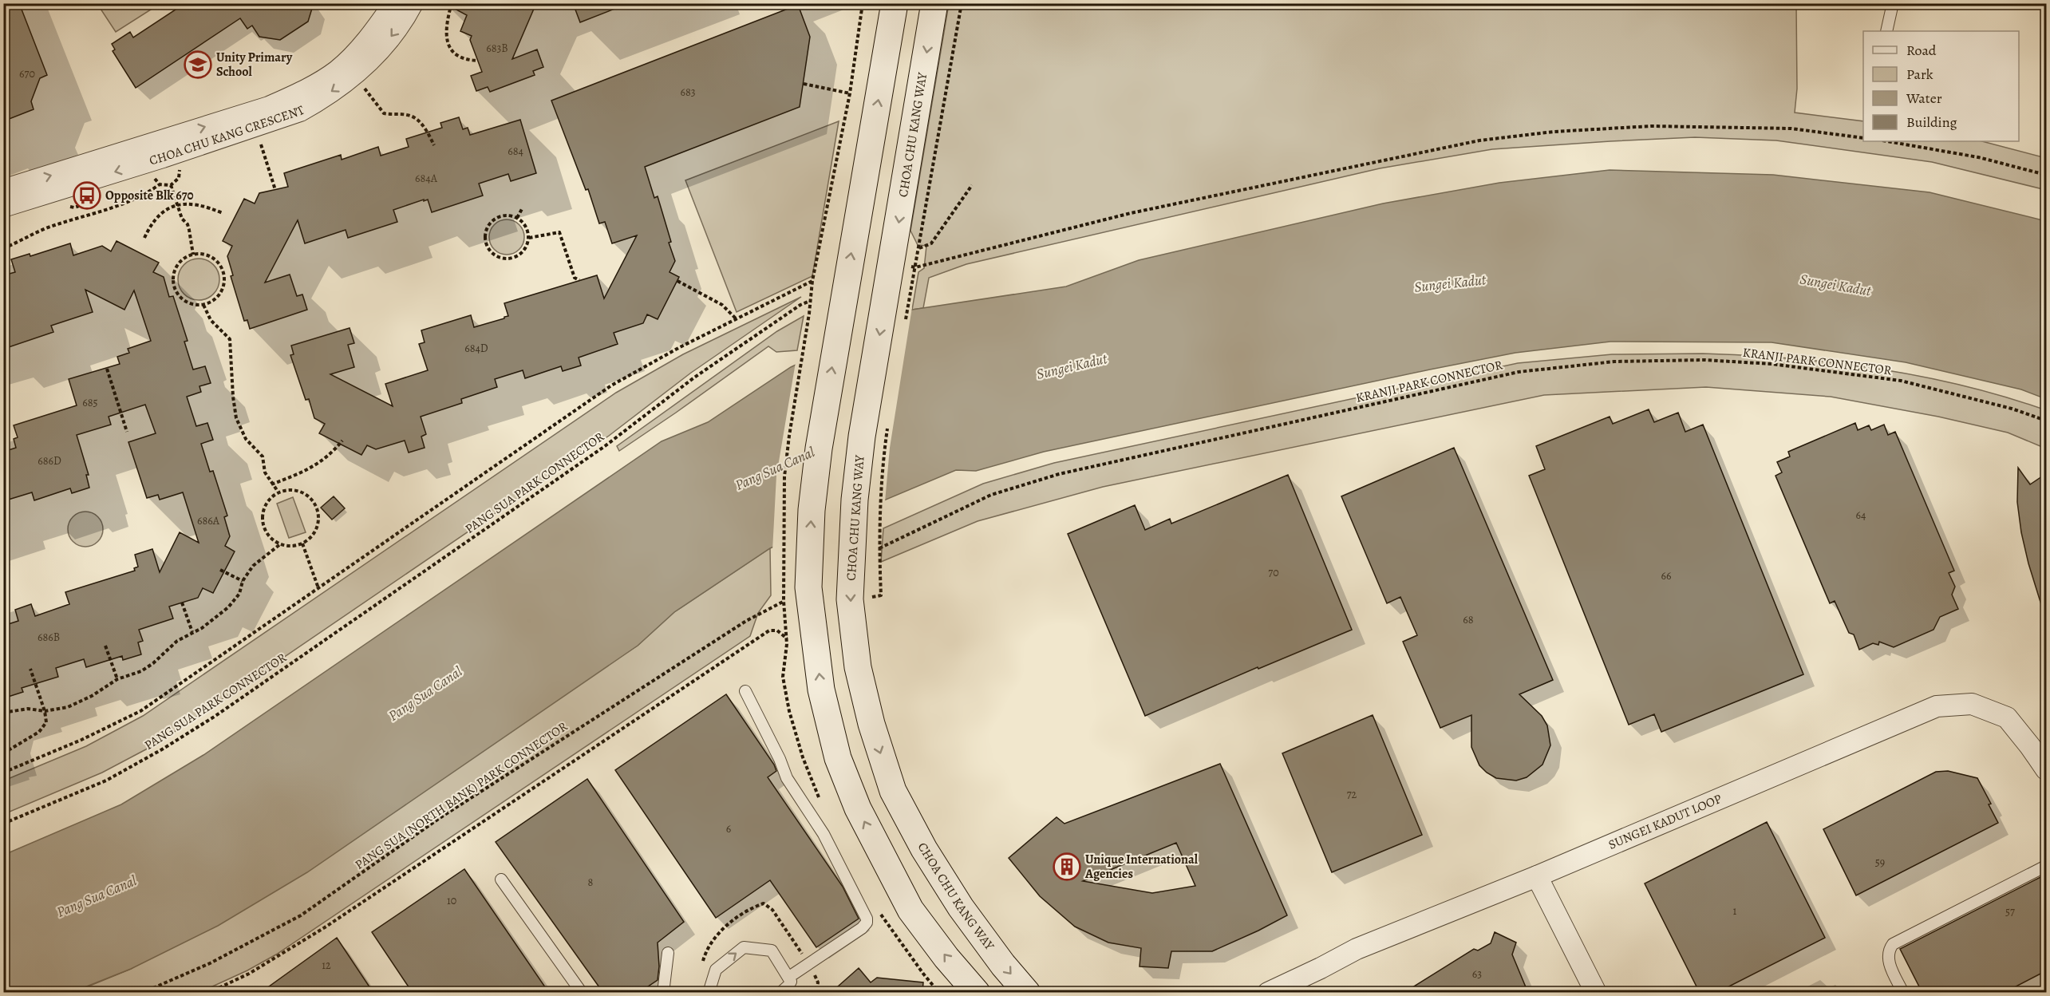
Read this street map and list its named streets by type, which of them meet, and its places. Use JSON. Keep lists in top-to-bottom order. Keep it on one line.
{"streets":{"main road":["CHOA CHU KANG WAY"],"street":["CHOA CHU KANG CRESCENT","SUNGEI KADUT LOOP"],"path":["KRANJI PARK CONNECTOR","PANG SUA PARK CONNECTOR","PANG SUA (NORTH BANK) PARK CONNECTOR"]},"water":["Sungei Kadut","Pang Sua Canal"],"places":{"school or university":["Unity Primary School"],"bus stop":["Opposite Blk 670"],"building":["Unique International Agencies"]},"house_numbers":["683B","670","683","684","684A","684D","685","686D","64","686A","70","66","68","686B","72","6","59","8","10","1","57","12","63"],"legend":["Road","Park","Water","Building"]}
